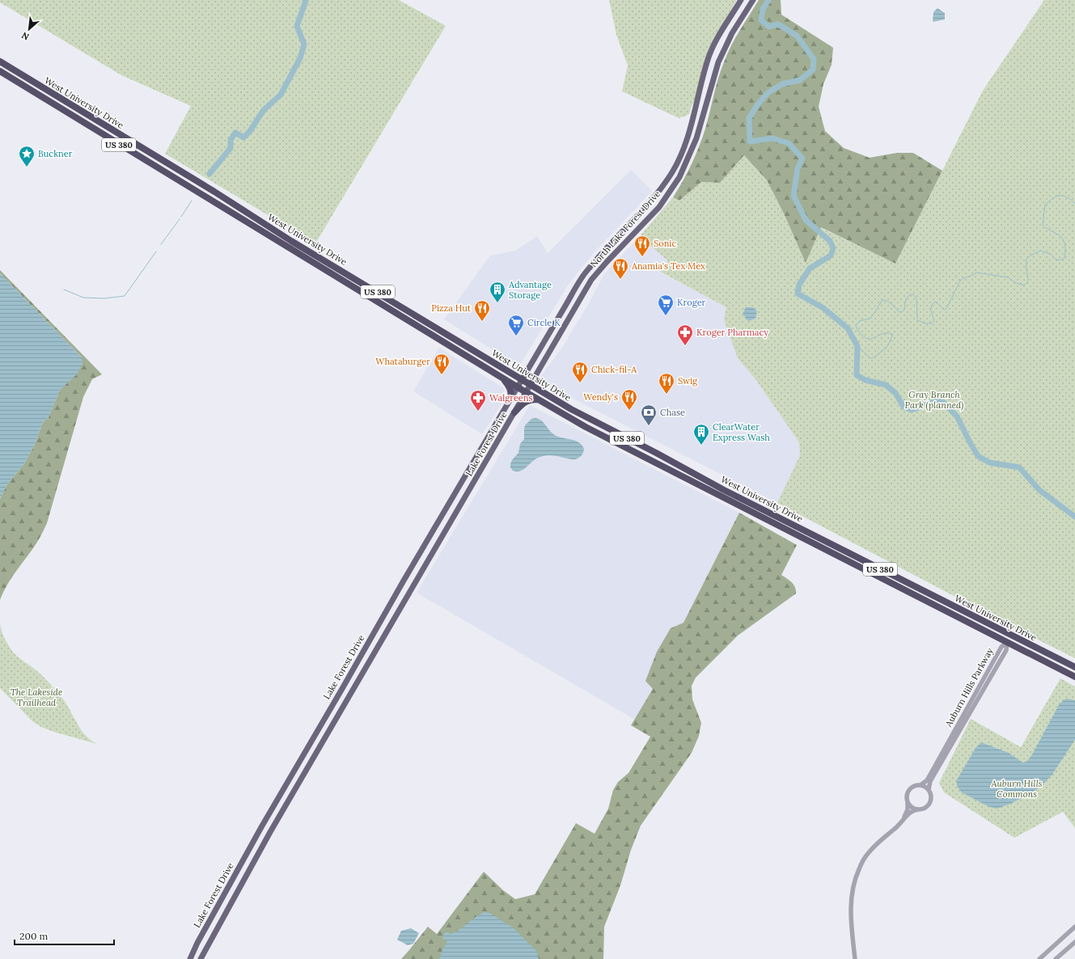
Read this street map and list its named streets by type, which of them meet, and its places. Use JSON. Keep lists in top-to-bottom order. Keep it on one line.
{"streets":{"highway":["West University Drive","US 380"],"main road":["North Lake Forest Drive","Lake Forest Drive"],"street":["Auburn Hills Parkway"]},"crossings":[["West University Drive","North Lake Forest Drive"],["West University Drive","Lake Forest Drive"],["West University Drive","Auburn Hills Parkway"],["North Lake Forest Drive","Lake Forest Drive"]],"parks":["Gray Branch Park (planned)","The Lakeside Trailhead","Auburn Hills Commons"],"places":{"place":["Buckner"],"restaurant":["Sonic","Anamia's Tex Mex","Pizza Hut","Whataburger","Chick-fil-A","Swig","Wendy's"],"building":["Advantage Storage","ClearWater Express Wash"],"supermarket":["Kroger","Circle K"],"pharmacy":["Kroger Pharmacy","Walgreens"],"bank":["Chase"]},"scale_bar":"200 m","north":"bottom left"}
